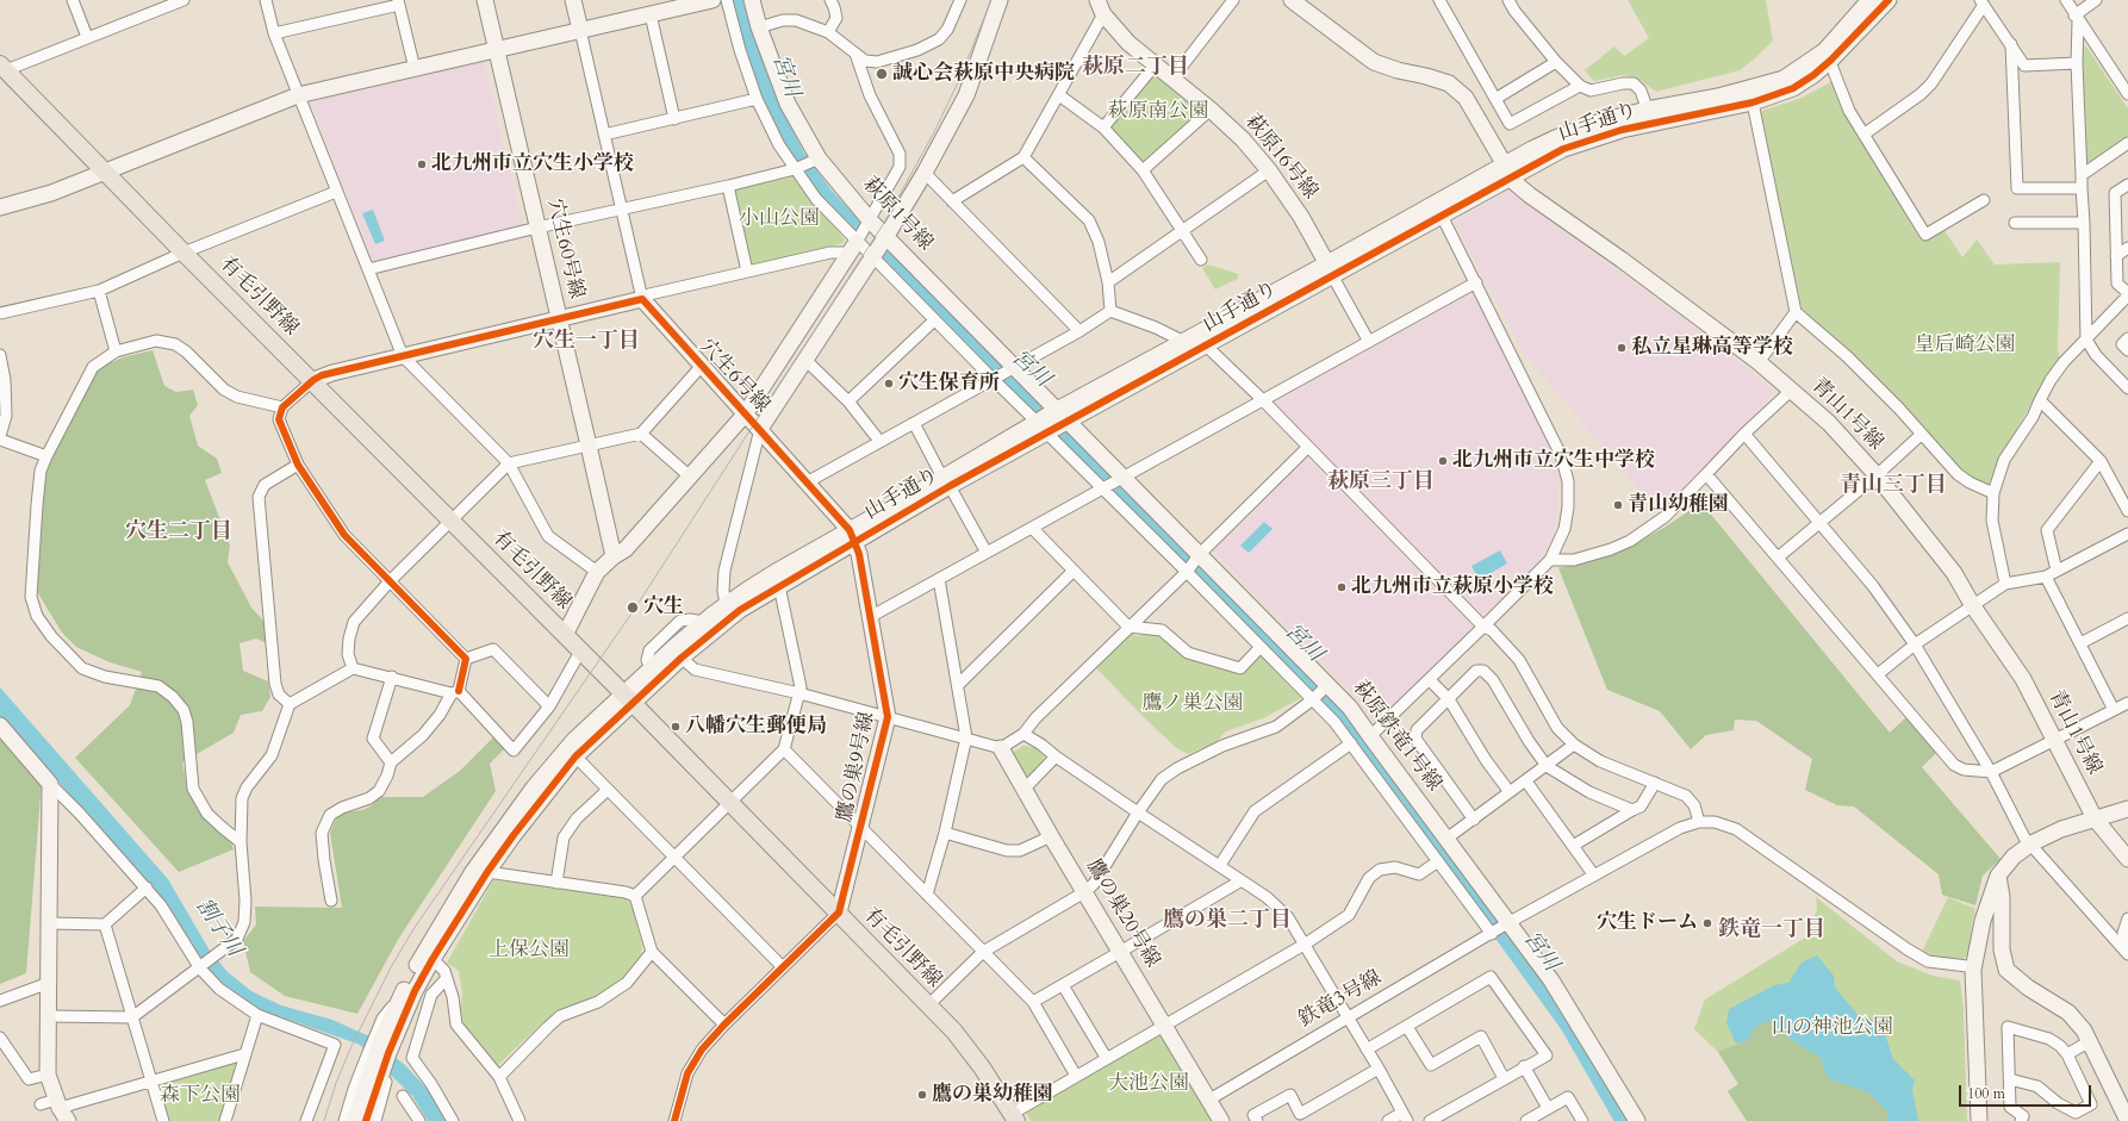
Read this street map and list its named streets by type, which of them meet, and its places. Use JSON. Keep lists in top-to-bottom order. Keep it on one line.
{"streets":{"main road":["有毛引野線"],"street":["山手通り","萩原16号線","萩原1号線","穴生60号線","穴生6号線","青山1号線","萩原鉄竜1号線","鷹の巣9号線","鷹の巣20号線","鉄竜3号線"]},"crossings":[["山手通り","萩原16号線"],["山手通り","萩原1号線"],["山手通り","有毛引野線"],["山手通り","穴生6号線"],["山手通り","青山1号線"],["山手通り","萩原鉄竜1号線"],["山手通り","鷹の巣9号線"],["萩原1号線","萩原鉄竜1号線"],["有毛引野線","鷹の巣9号線"],["穴生6号線","鷹の巣9号線"],["萩原鉄竜1号線","鉄竜3号線"],["鷹の巣20号線","鉄竜3号線"]],"districts":["萩原二丁目","穴生一丁目","萩原三丁目","青山三丁目","穴生二丁目","鷹の巣二丁目","鉄竜一丁目"],"water":["宮川","割子川"],"parks":["萩原南公園","小山公園","皇后崎公園","鷹ノ巣公園","上保公園","山の神池公園","大池公園","森下公園"],"places":["誠心会萩原中央病院","北九州市立穴生小学校","私立星琳高等学校","穴生保育所","北九州市立穴生中学校","青山幼稚園","北九州市立萩原小学校","穴生","八幡穴生郵便局","穴生ドーム","鷹の巣幼稚園"],"scale_bar":"100 m"}
